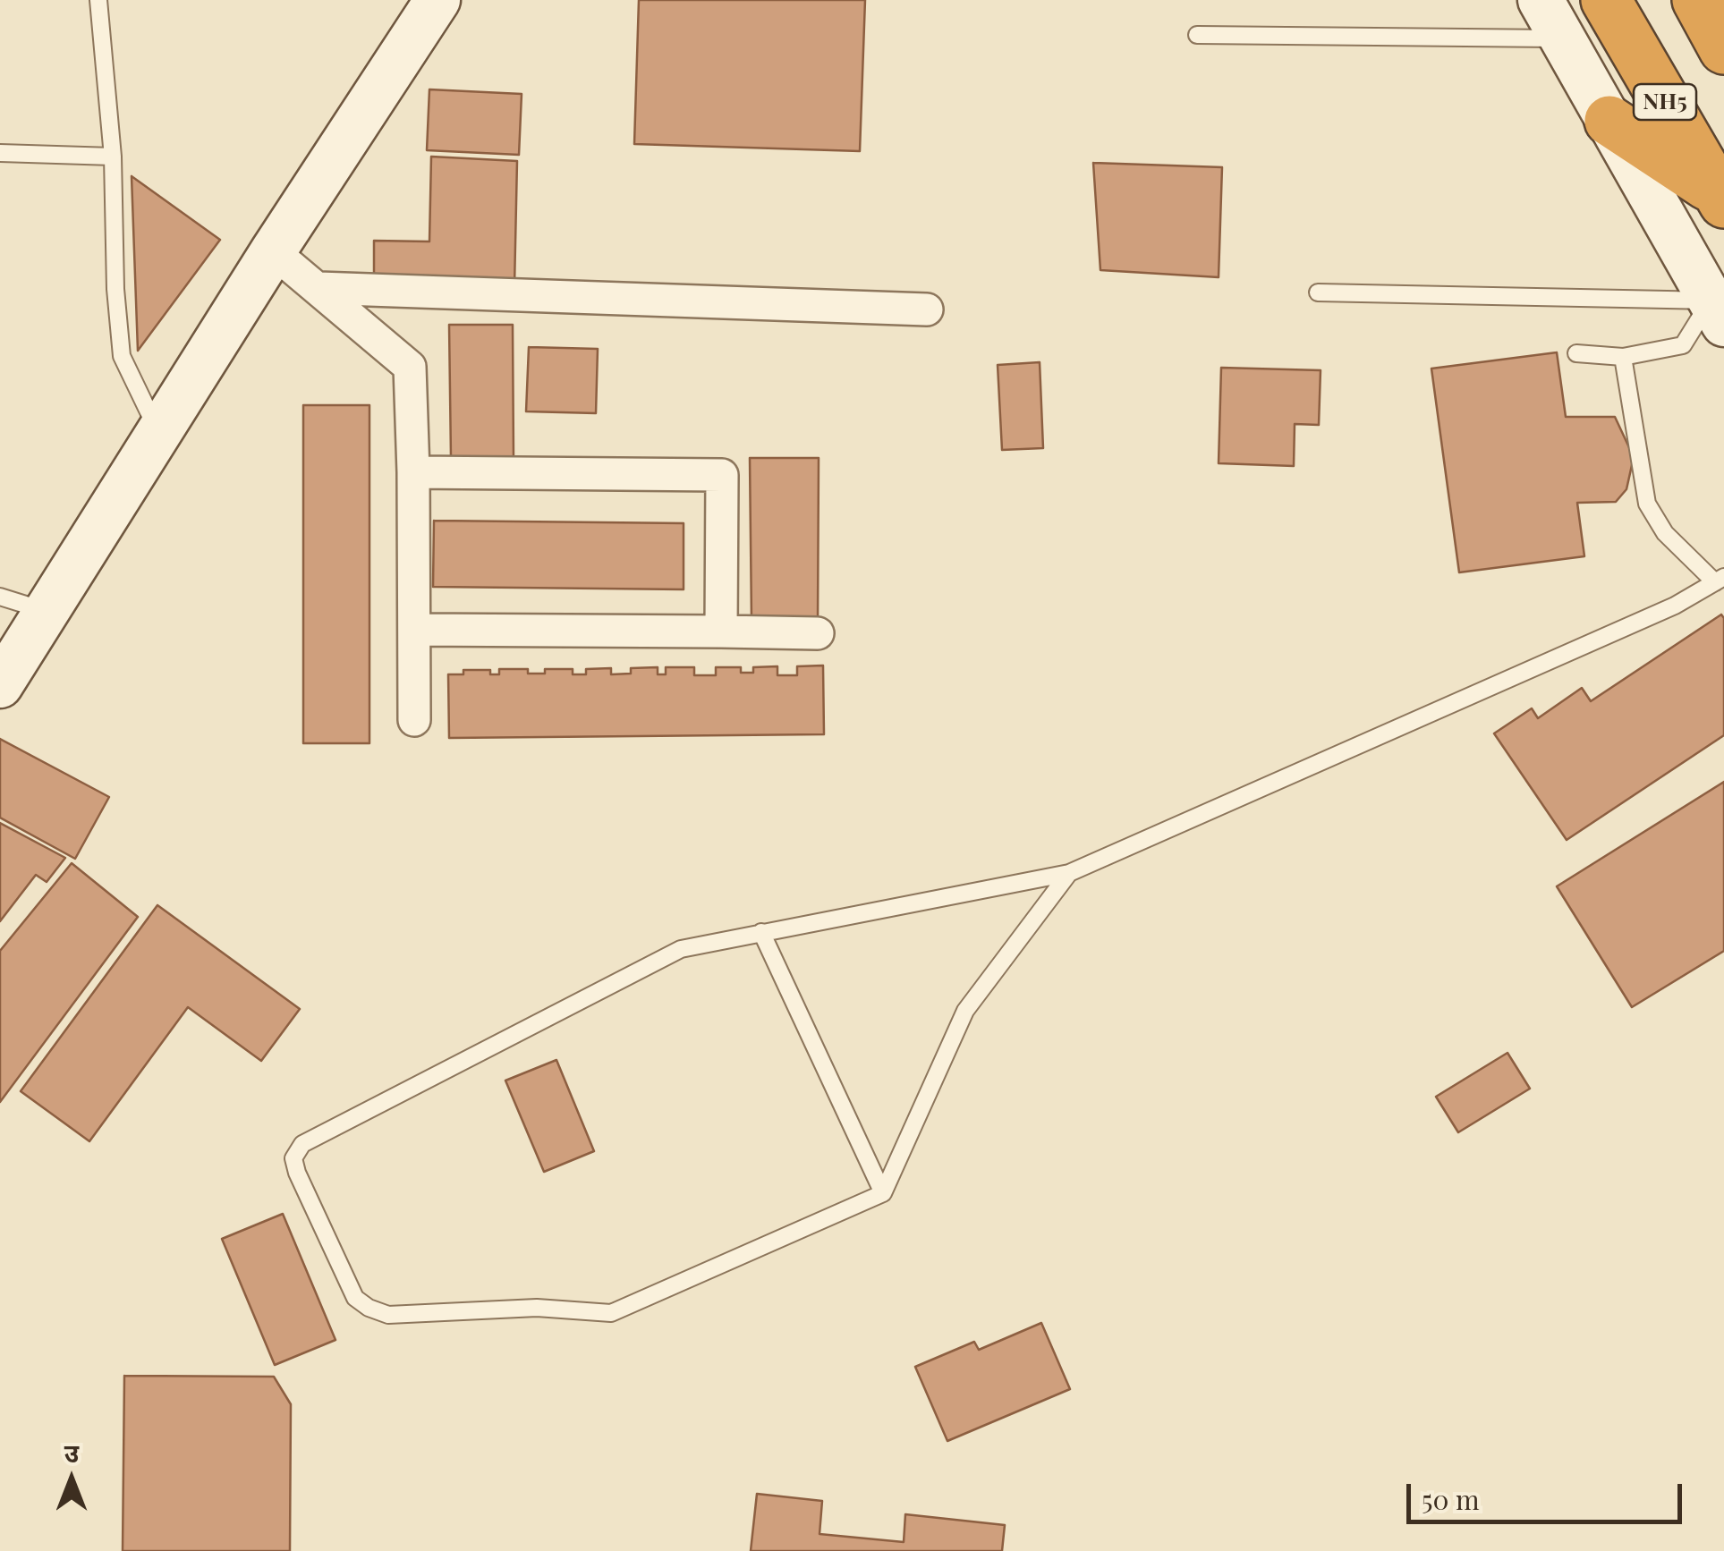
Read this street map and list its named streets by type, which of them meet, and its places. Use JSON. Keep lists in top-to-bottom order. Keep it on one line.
{"streets":{"highway":["NH5"]},"scale_bar":"50 m","north":"top"}
